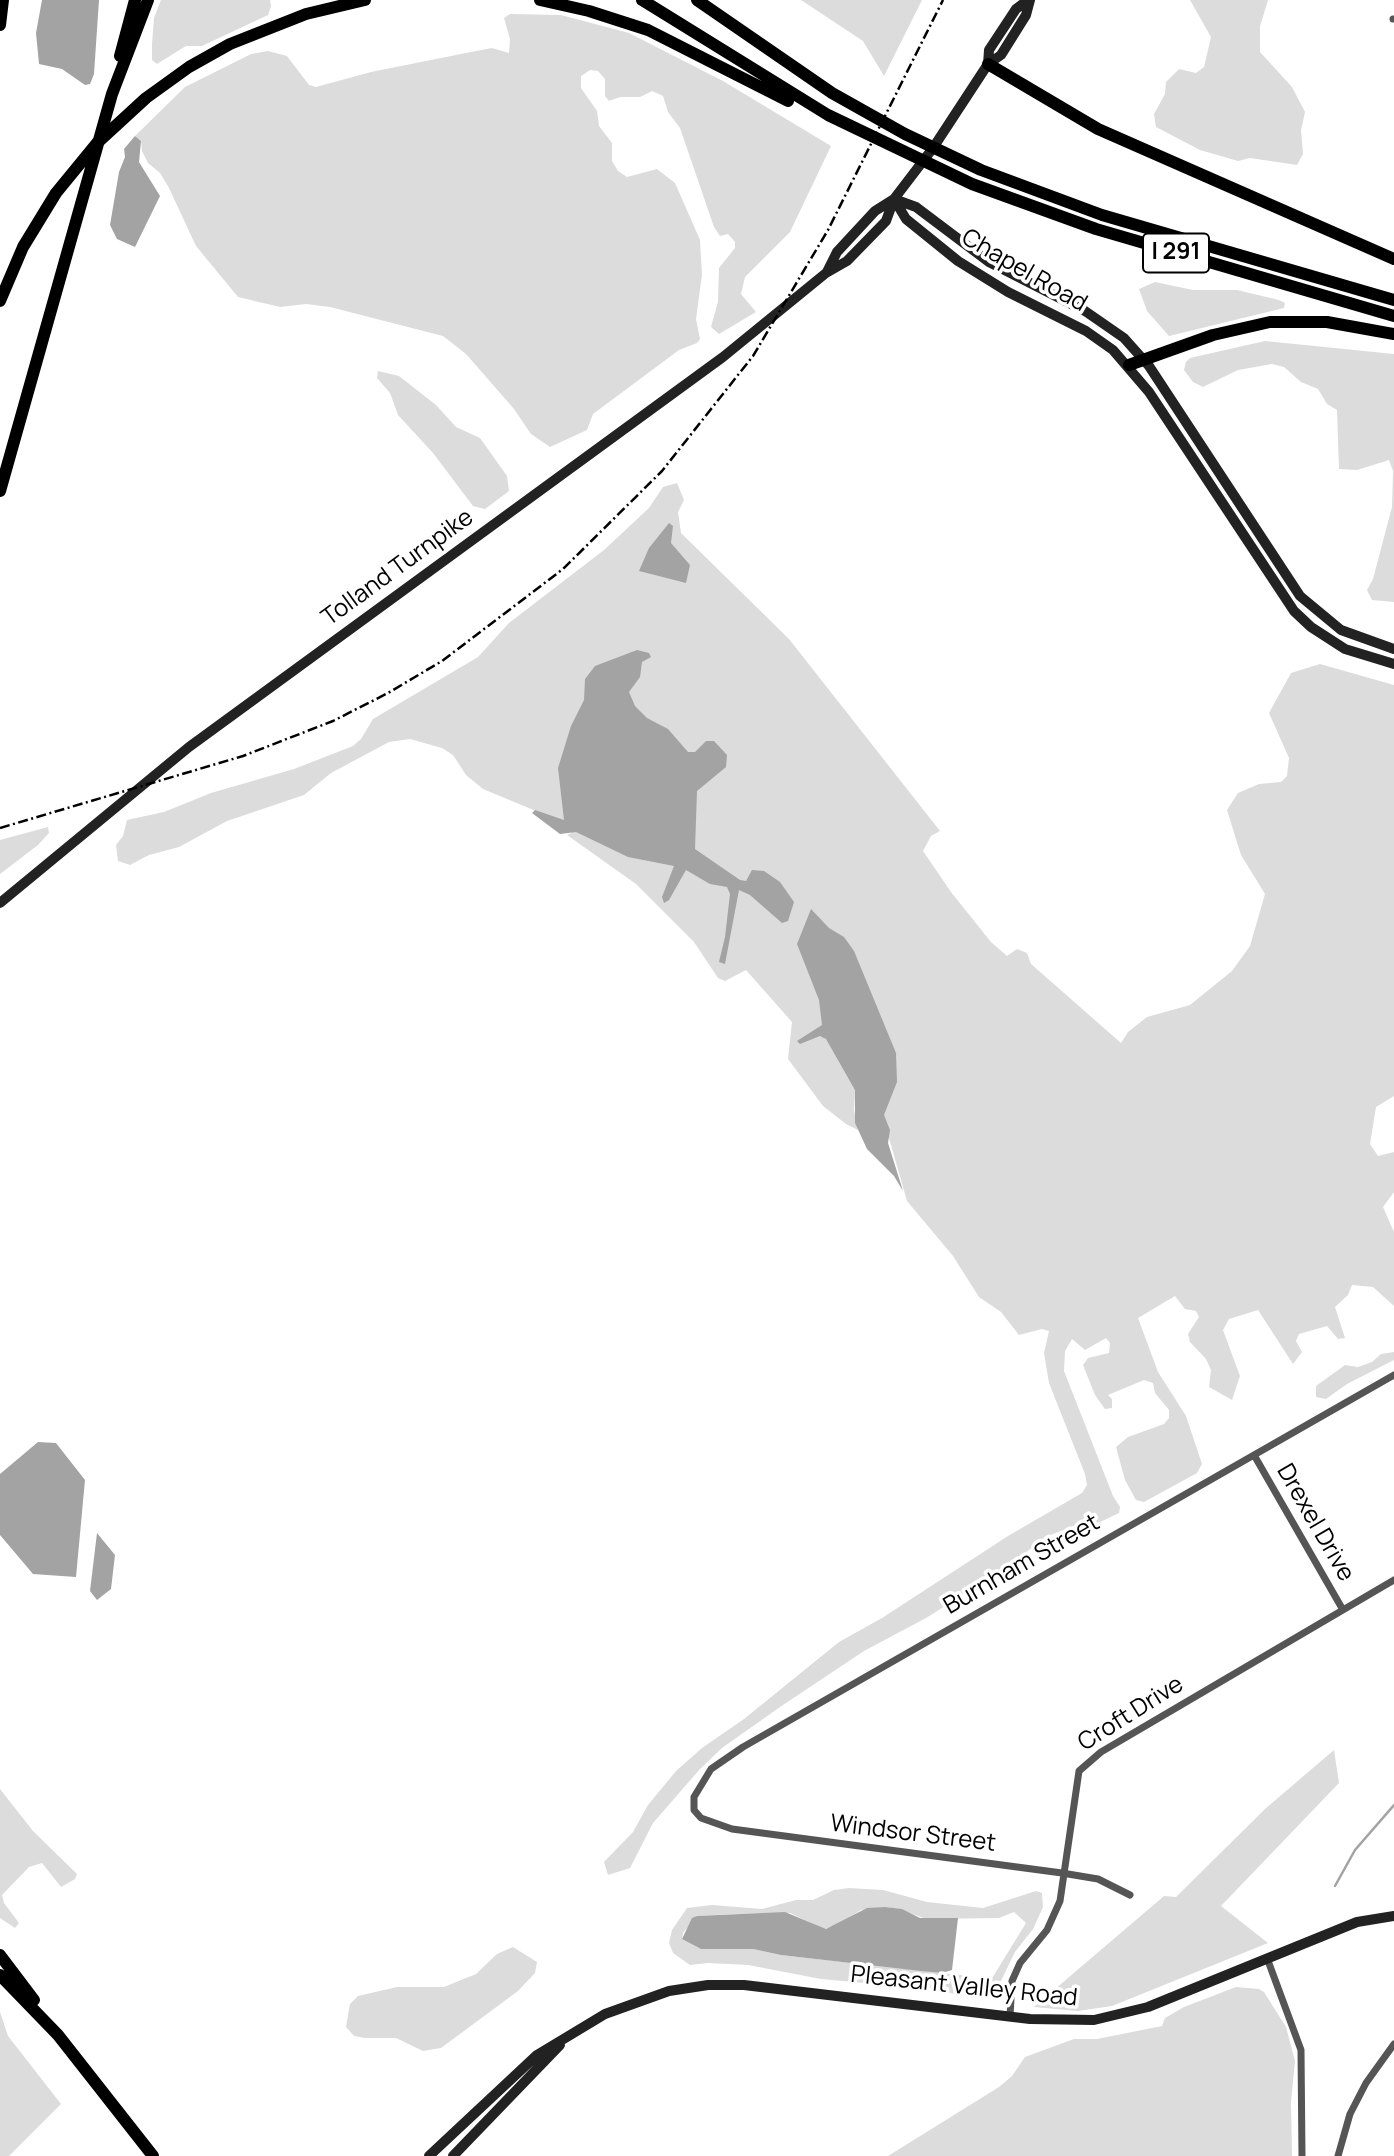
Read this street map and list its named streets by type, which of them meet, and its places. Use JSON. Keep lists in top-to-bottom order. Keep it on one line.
{"streets":{"highway":["I 291"],"main road":["Chapel Road","Tolland Turnpike","Pleasant Valley Road"],"street":["Drexel Drive","Burnham Street","Croft Drive","Windsor Street"]},"crossings":[["Chapel Road","Tolland Turnpike"],["Drexel Drive","Burnham Street"],["Drexel Drive","Croft Drive"],["Burnham Street","Windsor Street"],["Croft Drive","Windsor Street"],["Croft Drive","Pleasant Valley Road"]]}
